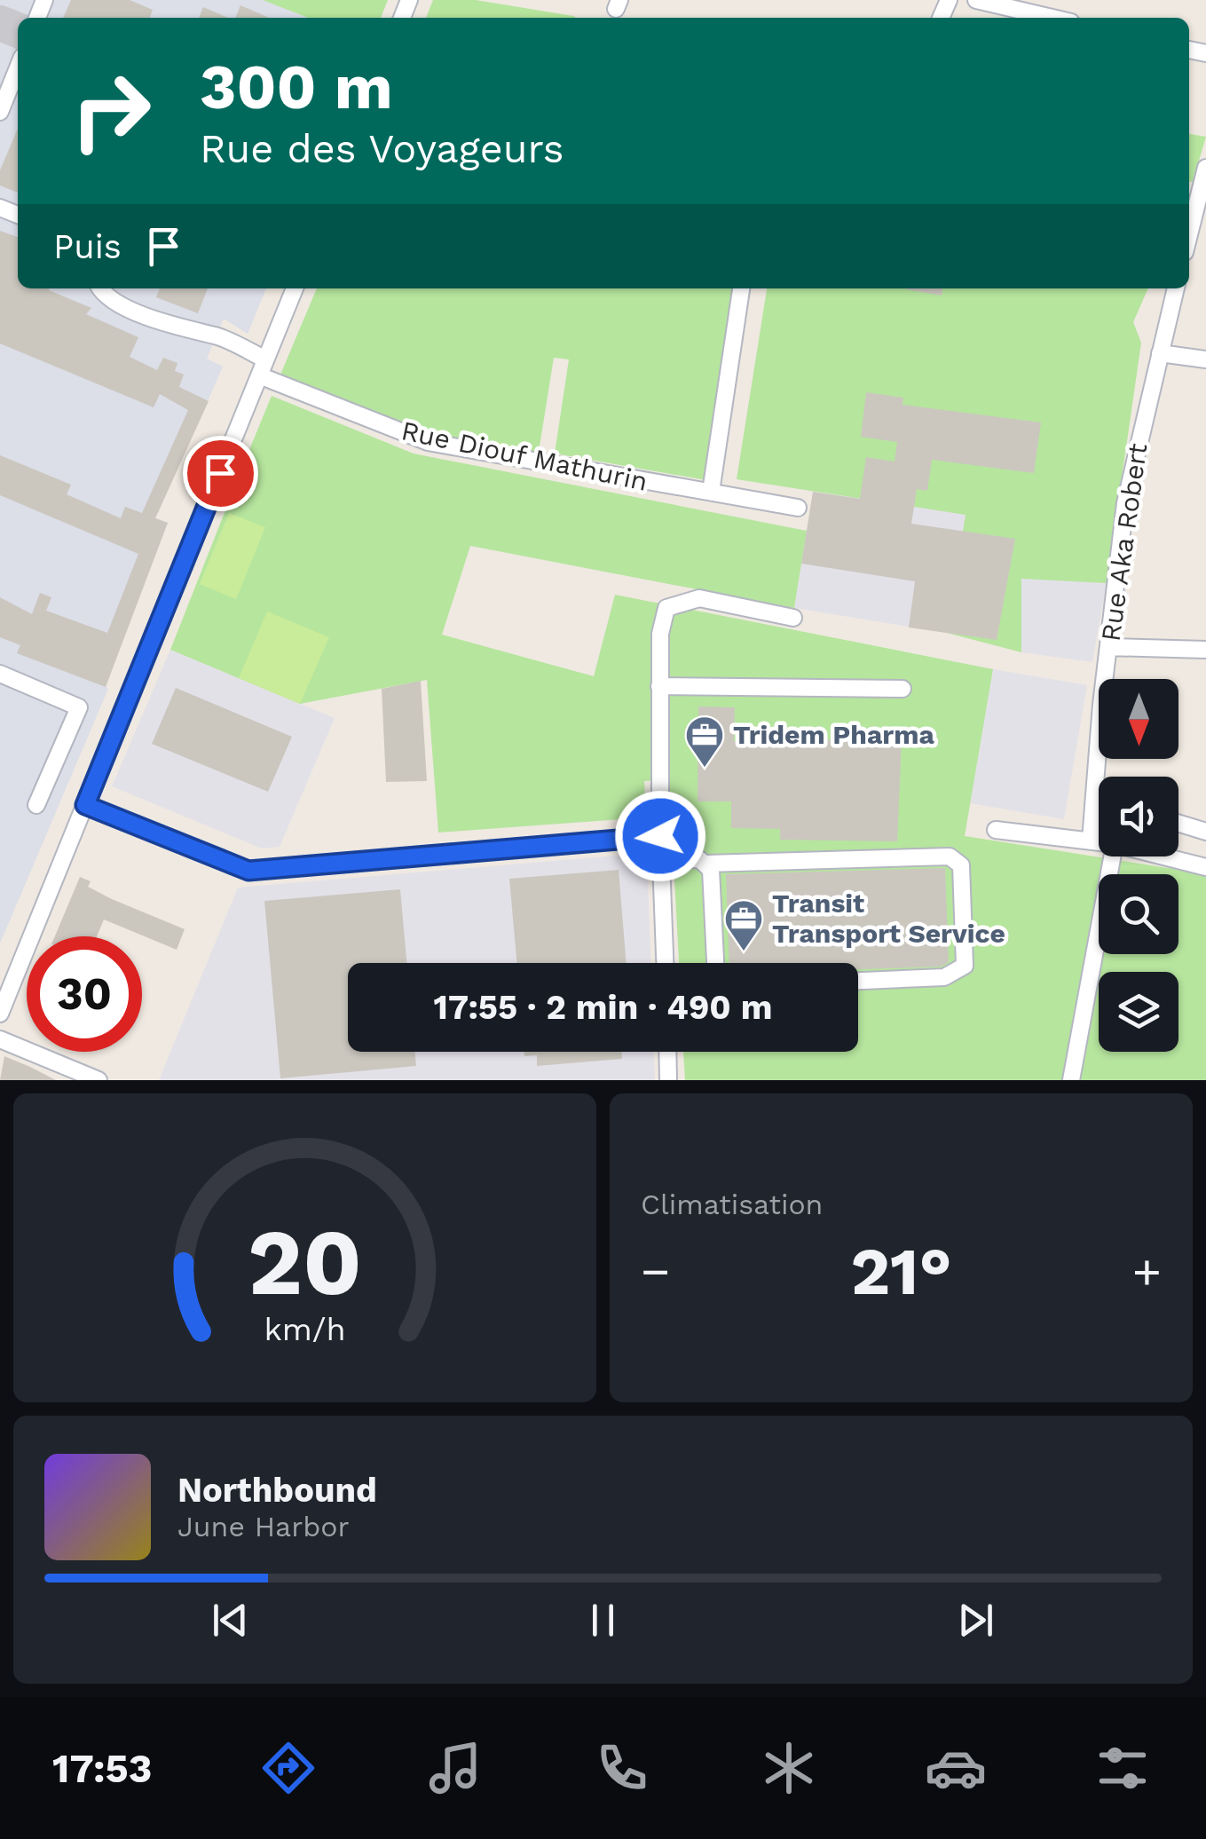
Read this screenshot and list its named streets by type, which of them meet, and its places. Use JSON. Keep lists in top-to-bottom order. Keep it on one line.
{"streets":{"street":["Rue Diouf Mathurin","Rue Aka Robert"]},"places":{"office":["Tridem Pharma","Transit Transport Service"]},"north":"bottom","page":{"turn":["300 m","Rue des Voyageurs"],"then":"Puis","limit":"30","trip":"17:55 · 2 min · 490 m","tile":"Climatisation","heat":["−","21°","+"],"song":["Northbound","June Harbor"],"tabs":"17:53","gauge":["20","km/h"]}}
